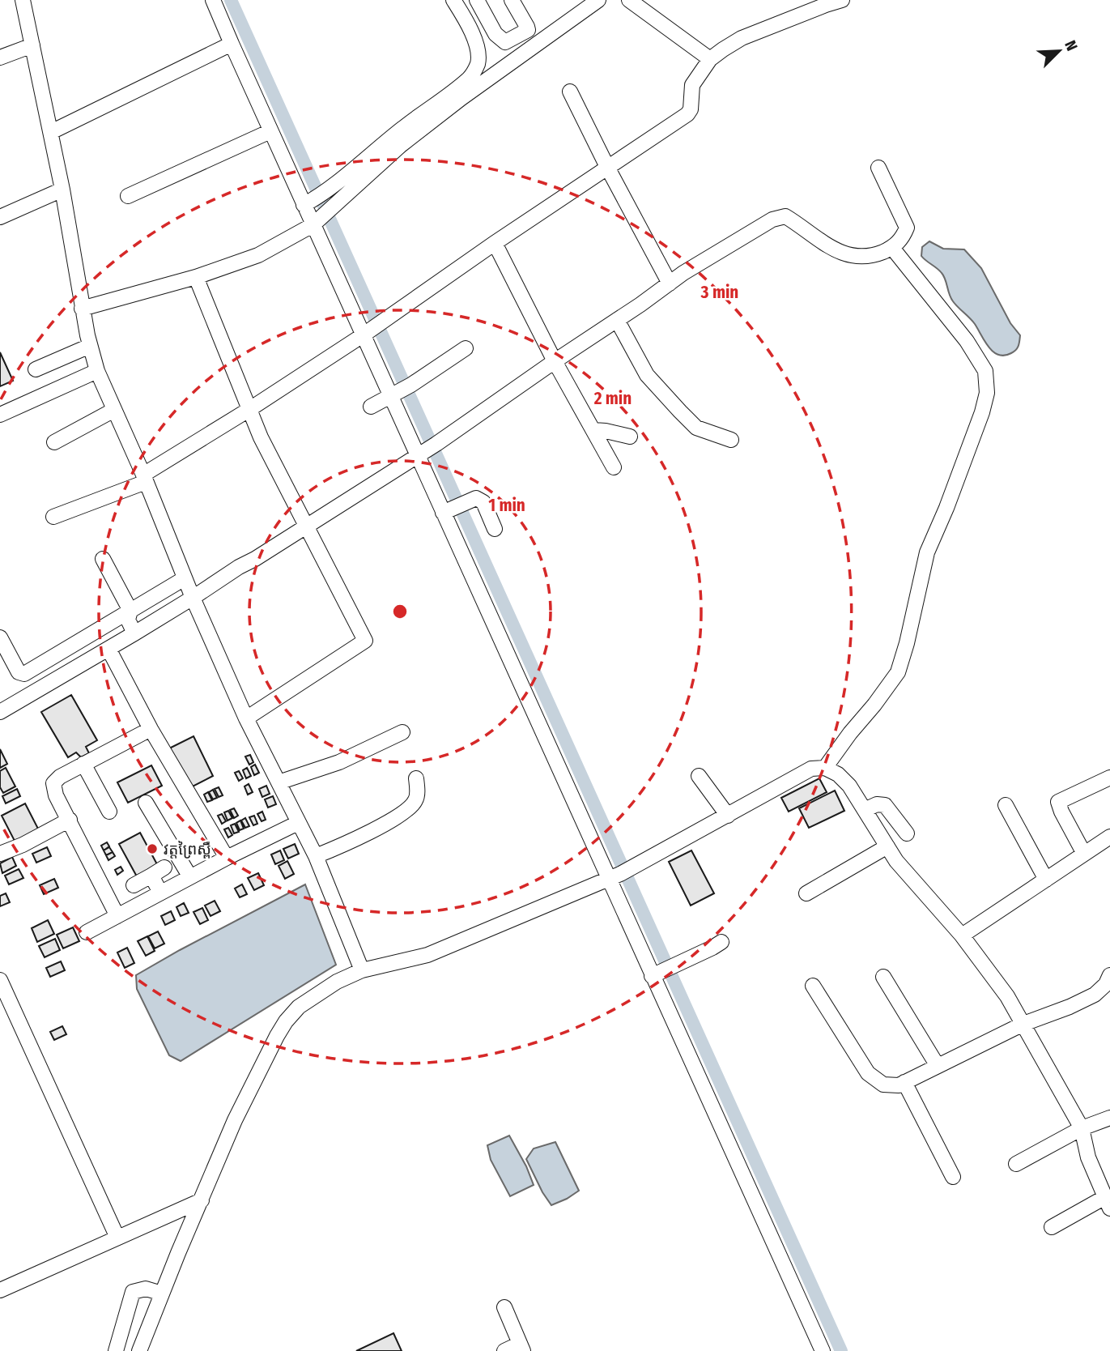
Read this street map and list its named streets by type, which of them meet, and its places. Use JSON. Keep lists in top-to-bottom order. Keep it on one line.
{"places":["វត្តព្រៃស្ពឺ"],"north":"top right","rings":["3 min","2 min","1 min"]}
